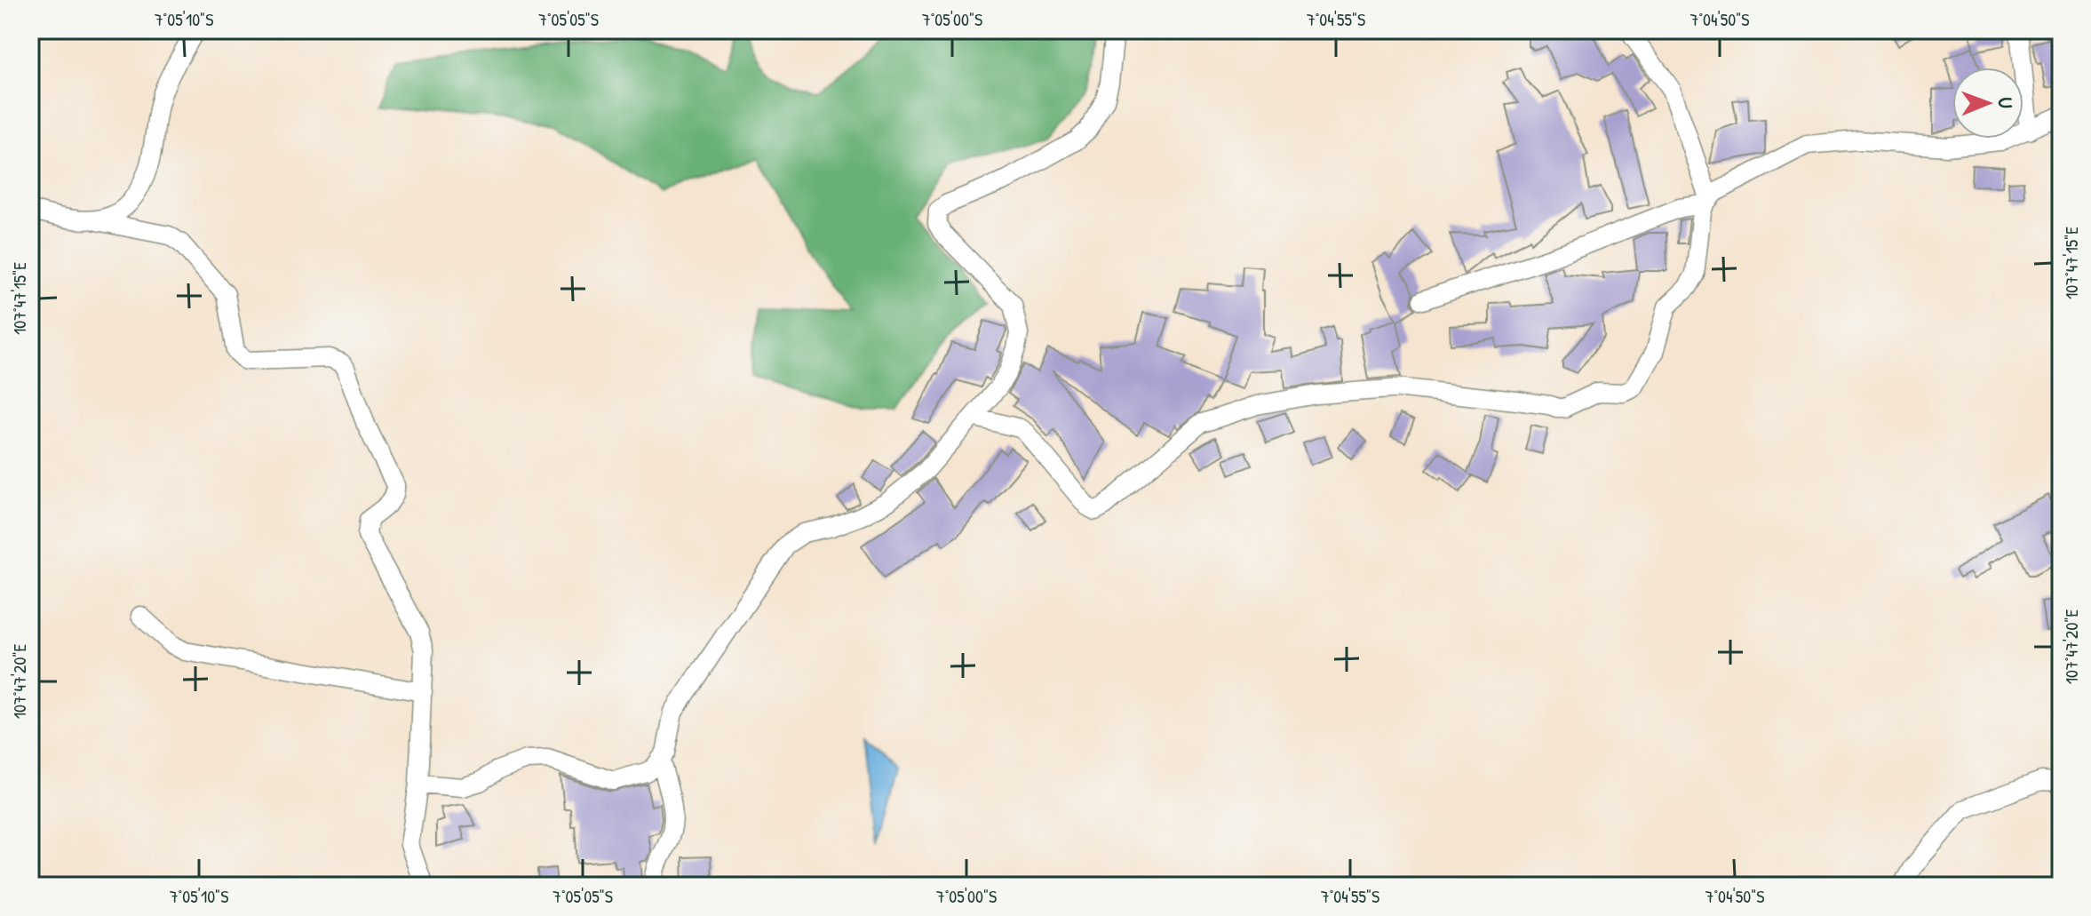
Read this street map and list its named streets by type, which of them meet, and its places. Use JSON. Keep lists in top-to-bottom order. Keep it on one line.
{"north":"right","coordinates":["7°05'10\"S","7°05'05\"S","7°05'00\"S","7°04'55\"S","7°04'50\"S","107°47'15\"E","107°47'20\"E"]}
